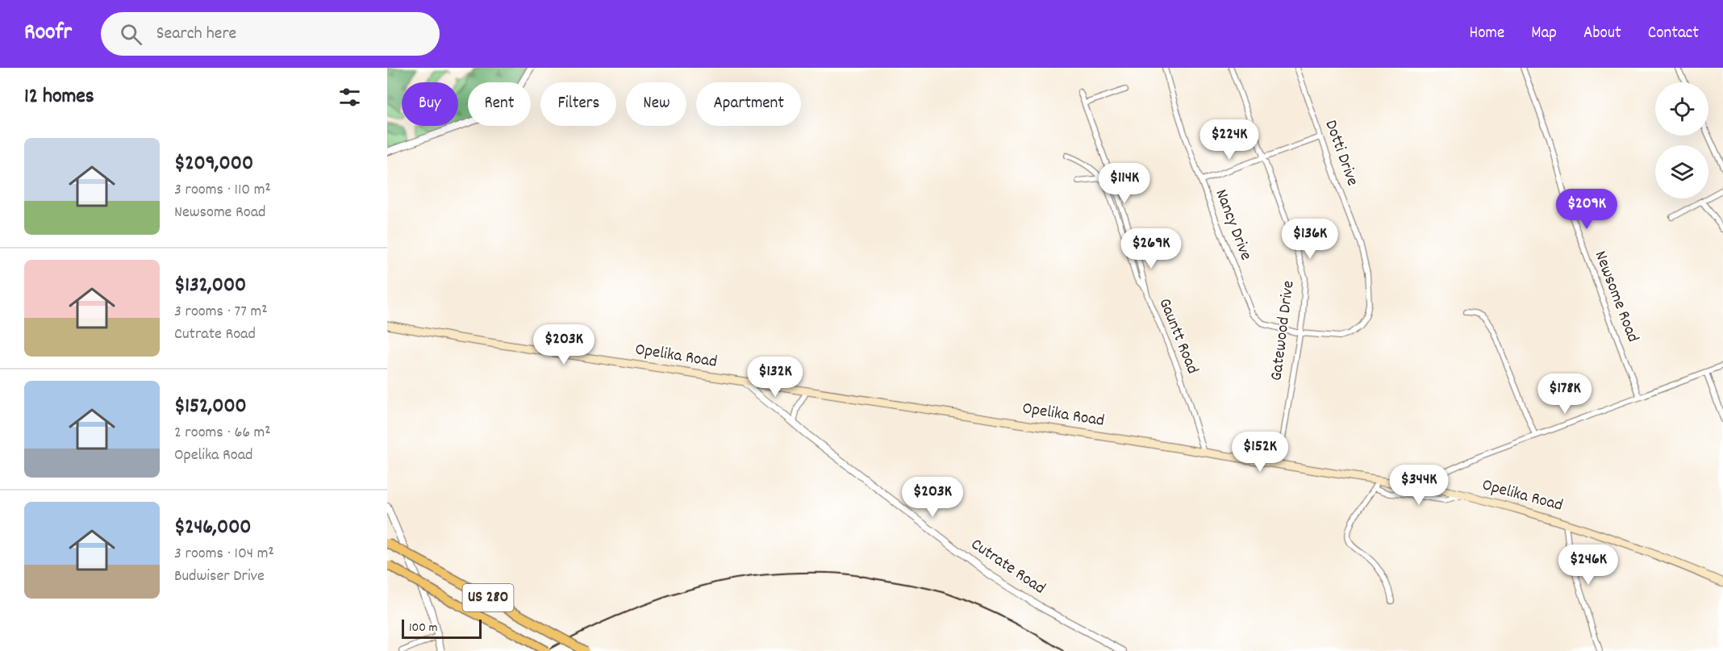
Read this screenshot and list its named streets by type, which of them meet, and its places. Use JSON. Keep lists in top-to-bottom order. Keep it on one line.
{"streets":{"highway":["US 280"],"main road":["Opelika Road"],"street":["Dotti Drive","Nancy Drive","Newsome Road","Gatewood Drive","Gauntt Road","Cutrate Road"]},"crossings":[["Dotti Drive","Nancy Drive"],["Dotti Drive","Gatewood Drive"],["Nancy Drive","Gatewood Drive"],["Gatewood Drive","Opelika Road"],["Gauntt Road","Opelika Road"],["Opelika Road","Cutrate Road"]],"scale_bar":"100 m","page":{"header":"Roofr","search":"Search here","nav":["Home","Map","About","Contact"],"heading":"12 homes","chip":["Buy","Rent","Filters","New","Apartment"],"price":["$224K","$114K","$209K","$136K","$269K","$203K","$132K","$178K","$152K","$344K","$203K","$246K"],"list":[{"name":"$209,000","note":"3 rooms · 110 m² · Newsome Road"},{"name":"$132,000","note":"3 rooms · 77 m² · Cutrate Road"},{"name":"$152,000","note":"2 rooms · 66 m² · Opelika Road"},{"name":"$246,000","note":"3 rooms · 104 m² · Budwiser Drive"}],"scale":"100 m"}}
